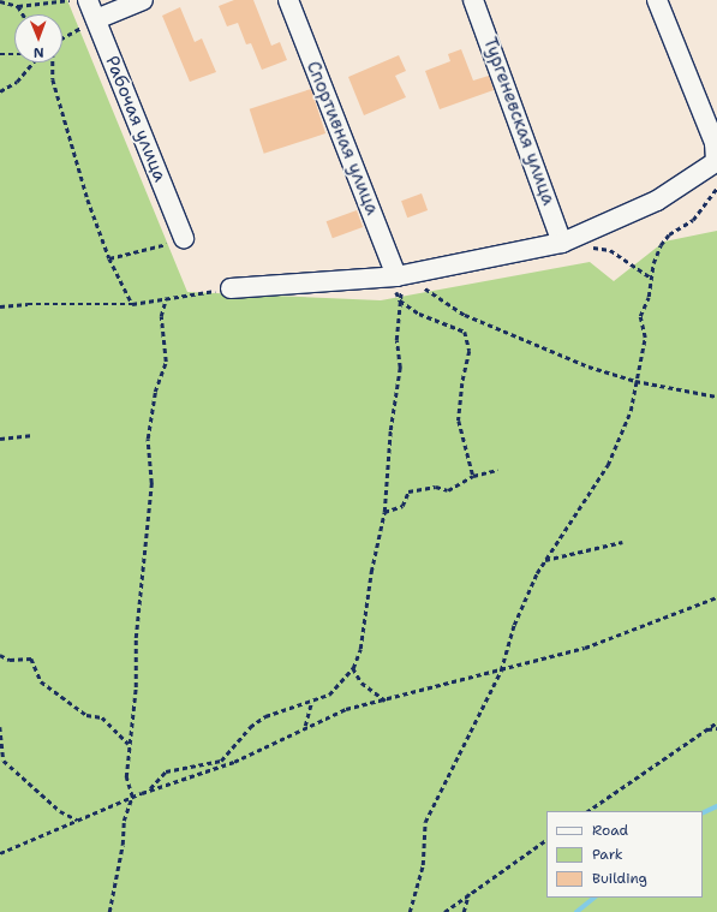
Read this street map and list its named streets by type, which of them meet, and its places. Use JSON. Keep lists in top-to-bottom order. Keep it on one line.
{"streets":{"street":["Рабочая улица","Тургеневская улица","Спортивная улица"]},"legend":["Road","Park","Building"],"north":"bottom"}
